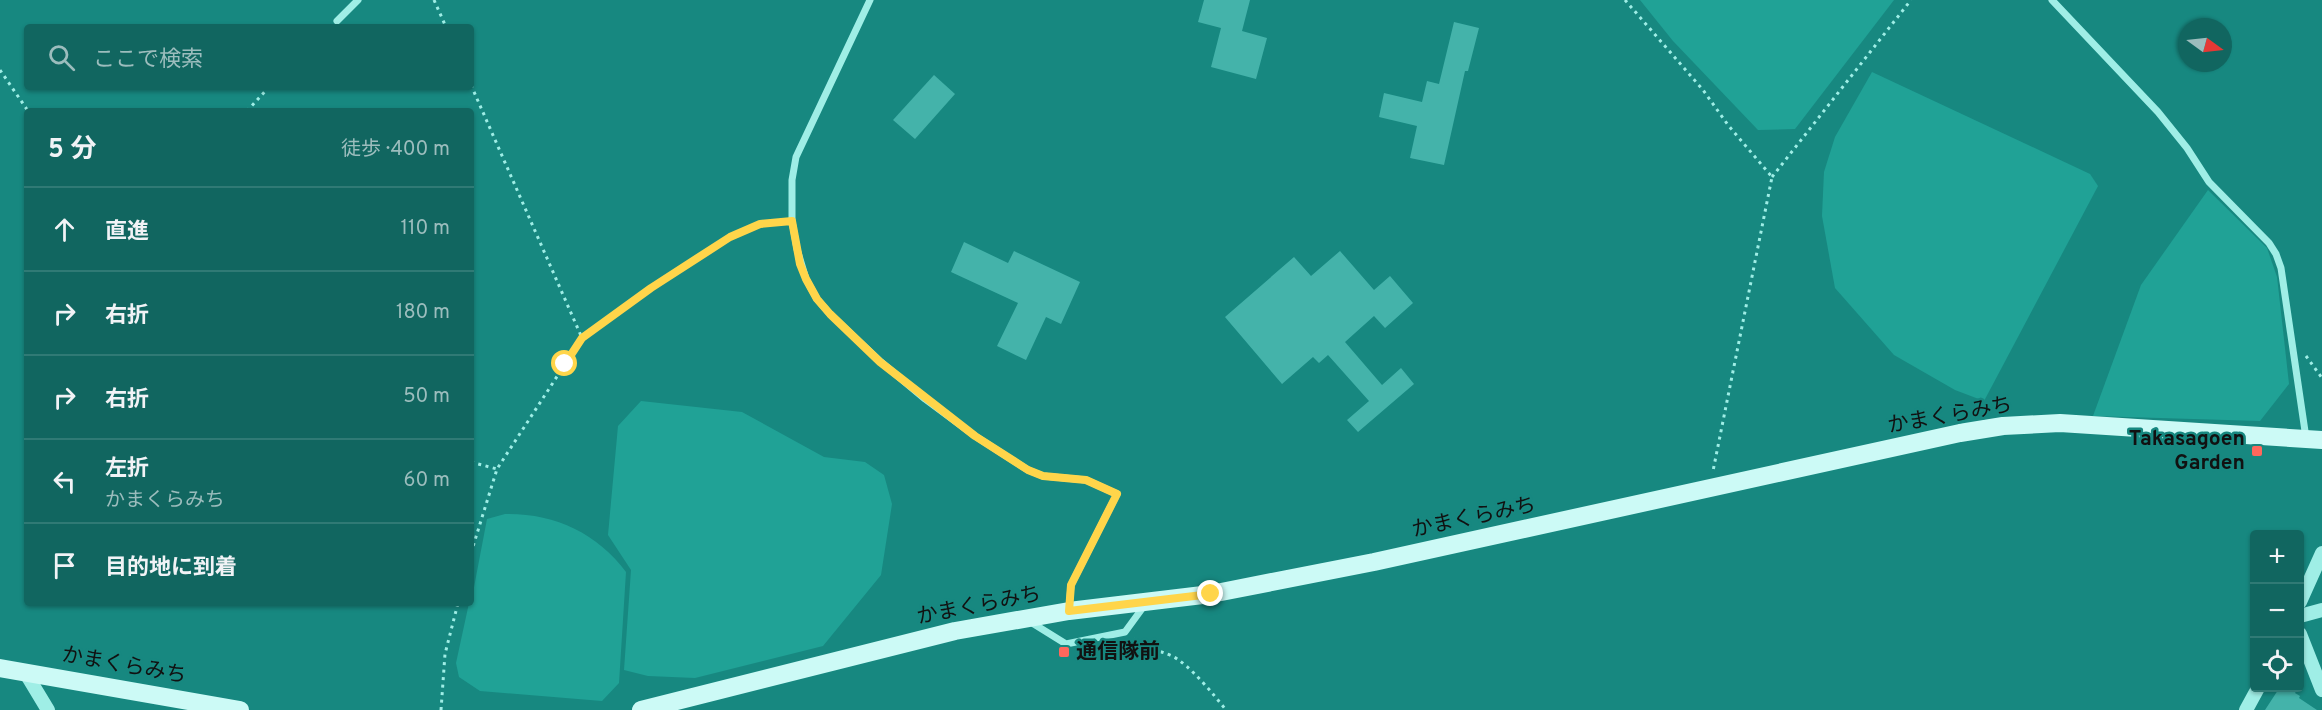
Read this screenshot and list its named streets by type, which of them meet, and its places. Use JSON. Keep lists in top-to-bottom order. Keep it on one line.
{"streets":{"main road":["かまくらみち"]},"places":{"transit":["Takasagoen Garden","通信隊前"]},"north":"right","page":{"search":"ここで検索","heading":["5 分","徒歩 · 400 m"],"list":[["直進","110 m"],["右折","180 m"],["右折","50 m"],["左折","かまくらみち","60 m"],"目的地に到着"],"map_buttons":["+","−"]}}
